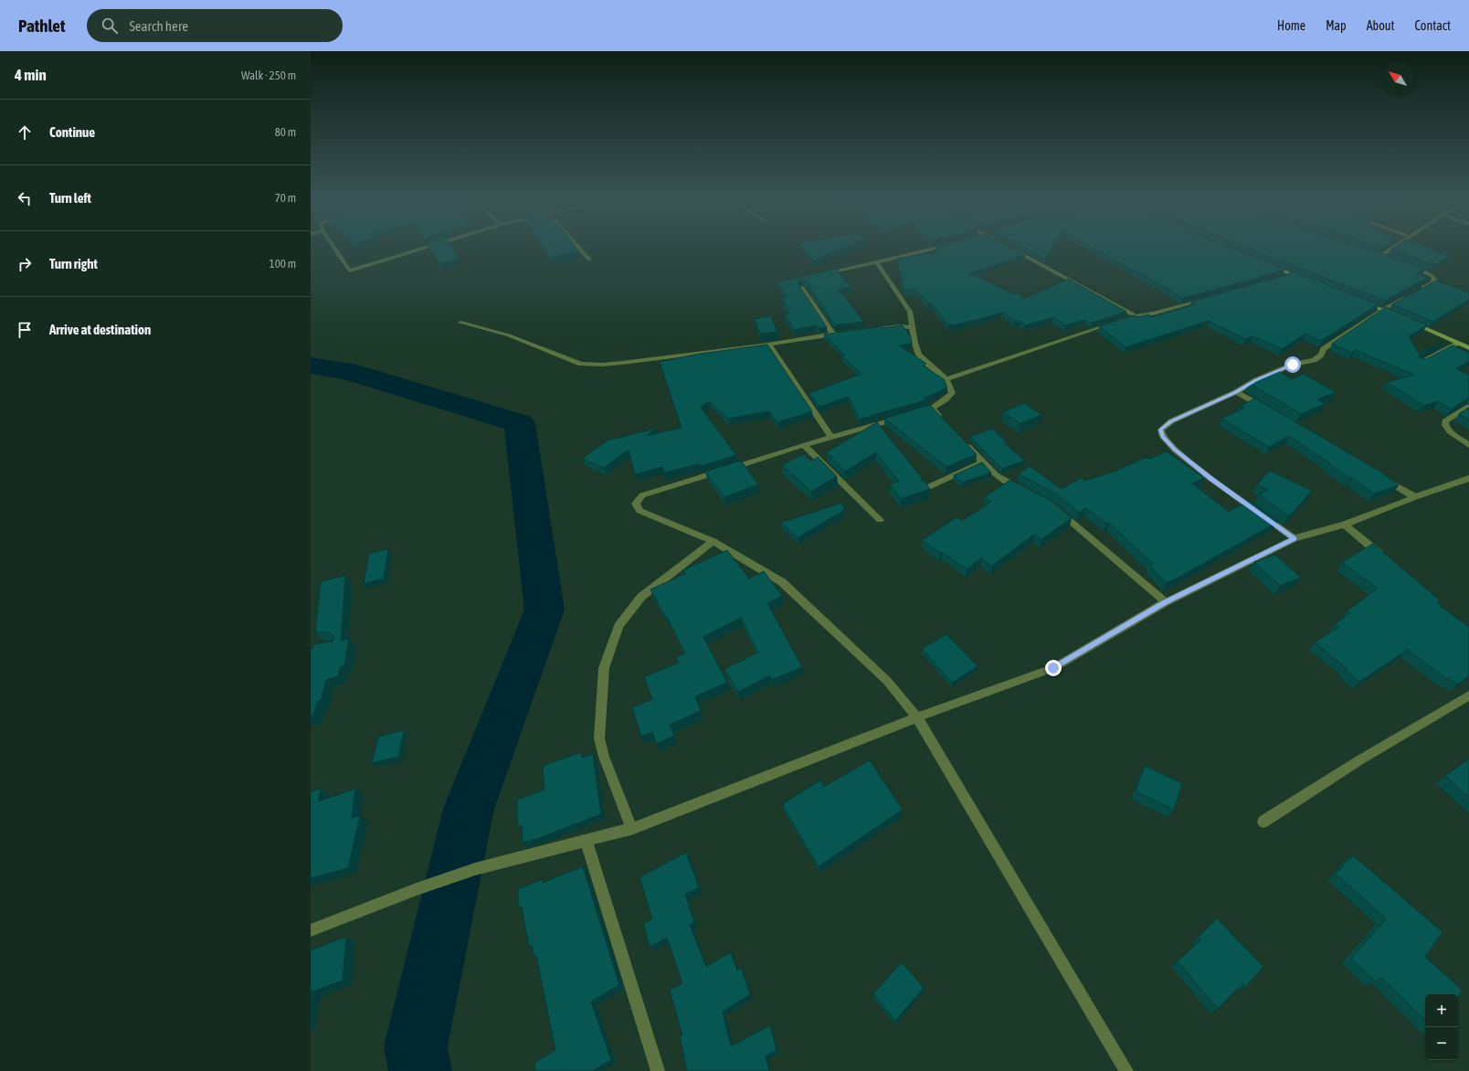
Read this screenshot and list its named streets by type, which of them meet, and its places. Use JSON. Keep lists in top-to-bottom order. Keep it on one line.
{"north":"top left","page":{"header":"Pathlet","search":"Search here","nav":["Home","Map","About","Contact"],"heading":["4 min","Walk · 250 m"],"list":[["Continue","80 m"],["Turn left","70 m"],["Turn right","100 m"],"Arrive at destination"],"map_buttons":["+","−"]}}
